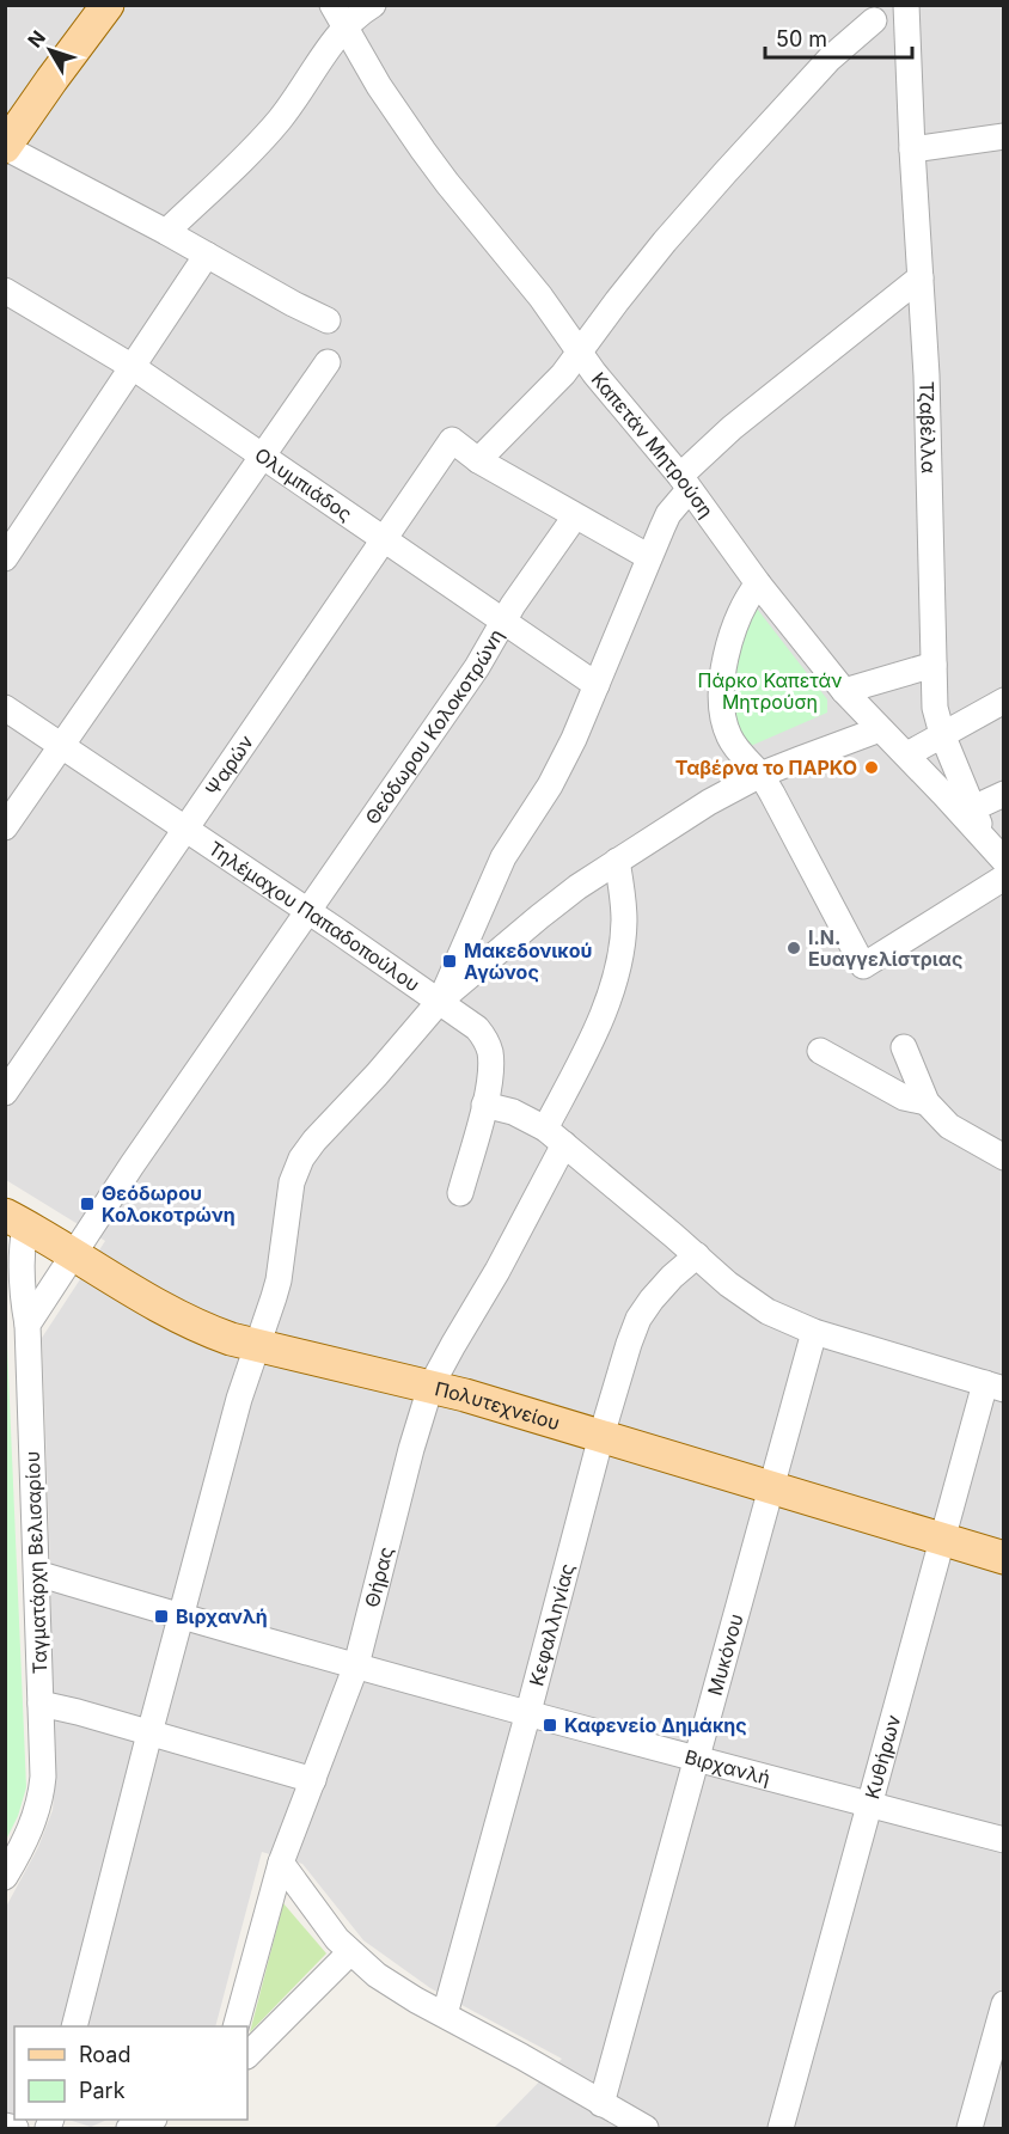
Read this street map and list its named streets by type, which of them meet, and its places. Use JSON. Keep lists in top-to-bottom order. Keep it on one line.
{"streets":{"main road":["Πολυτεχνείου"],"street":["Τζαβέλλα","Καπετάν Μητρούση","Ολυμπιάδος","Θεόδωρου Κολοκοτρώνη","Ψαρών","Τηλέμαχου Παπαδοπούλου","Ταγματάρχη Βελισαρίου","Θήρας","Κεφαλληνίας","Μυκόνου","Κυθήρων","Βιρχανλή"]},"crossings":[["Τζαβέλλα","Καπετάν Μητρούση"],["Ολυμπιάδος","Θεόδωρου Κολοκοτρώνη"],["Ολυμπιάδος","Ψαρών"],["Θεόδωρου Κολοκοτρώνη","Τηλέμαχου Παπαδοπούλου"],["Θεόδωρου Κολοκοτρώνη","Πολυτεχνείου"],["Ψαρών","Τηλέμαχου Παπαδοπούλου"],["Πολυτεχνείου","Ταγματάρχη Βελισαρίου"],["Πολυτεχνείου","Θήρας"],["Πολυτεχνείου","Κεφαλληνίας"],["Πολυτεχνείου","Μυκόνου"],["Πολυτεχνείου","Κυθήρων"],["Ταγματάρχη Βελισαρίου","Βιρχανλή"],["Θήρας","Βιρχανλή"],["Κεφαλληνίας","Βιρχανλή"],["Μυκόνου","Βιρχανλή"],["Κυθήρων","Βιρχανλή"]],"parks":["Πάρκο Καπετάν Μητρούση"],"places":{"other":["Ταβέρνα το ΠΑΡΚΟ","Ι.Ν. Ευαγγελίστριας"],"transit":["Μακεδονικού Αγώνος","Θεόδωρου Κολοκοτρώνη","Βιρχανλή","Καφενείο Δημάκης"]},"legend":["Road","Park"],"scale_bar":"50 m","north":"top left"}
